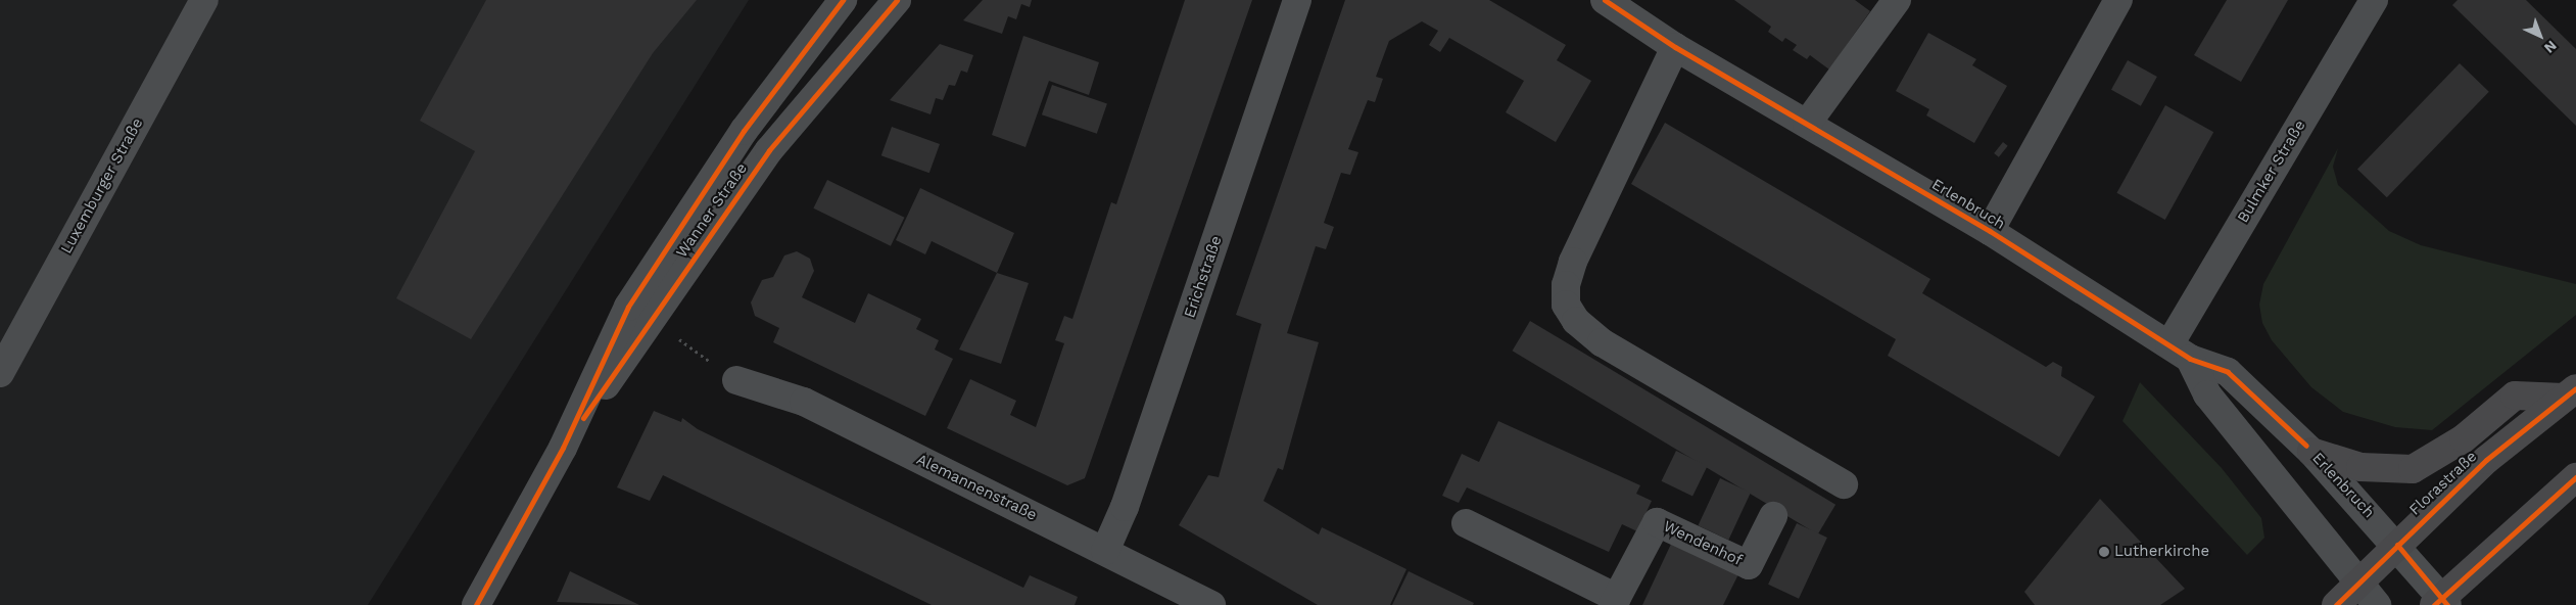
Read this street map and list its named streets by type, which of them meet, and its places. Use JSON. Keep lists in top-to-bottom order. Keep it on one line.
{"streets":{"main road":["Florastraße"],"street":["Bulmker Straße","Luxemburger Straße","Erlenbruch","Wanner Straße","Erichstraße","Alemannenstraße","Wendenhof"]},"crossings":[["Bulmker Straße","Erlenbruch"],["Erlenbruch","Florastraße"],["Erichstraße","Alemannenstraße"]],"places":["Lutherkirche"],"north":"bottom right"}
